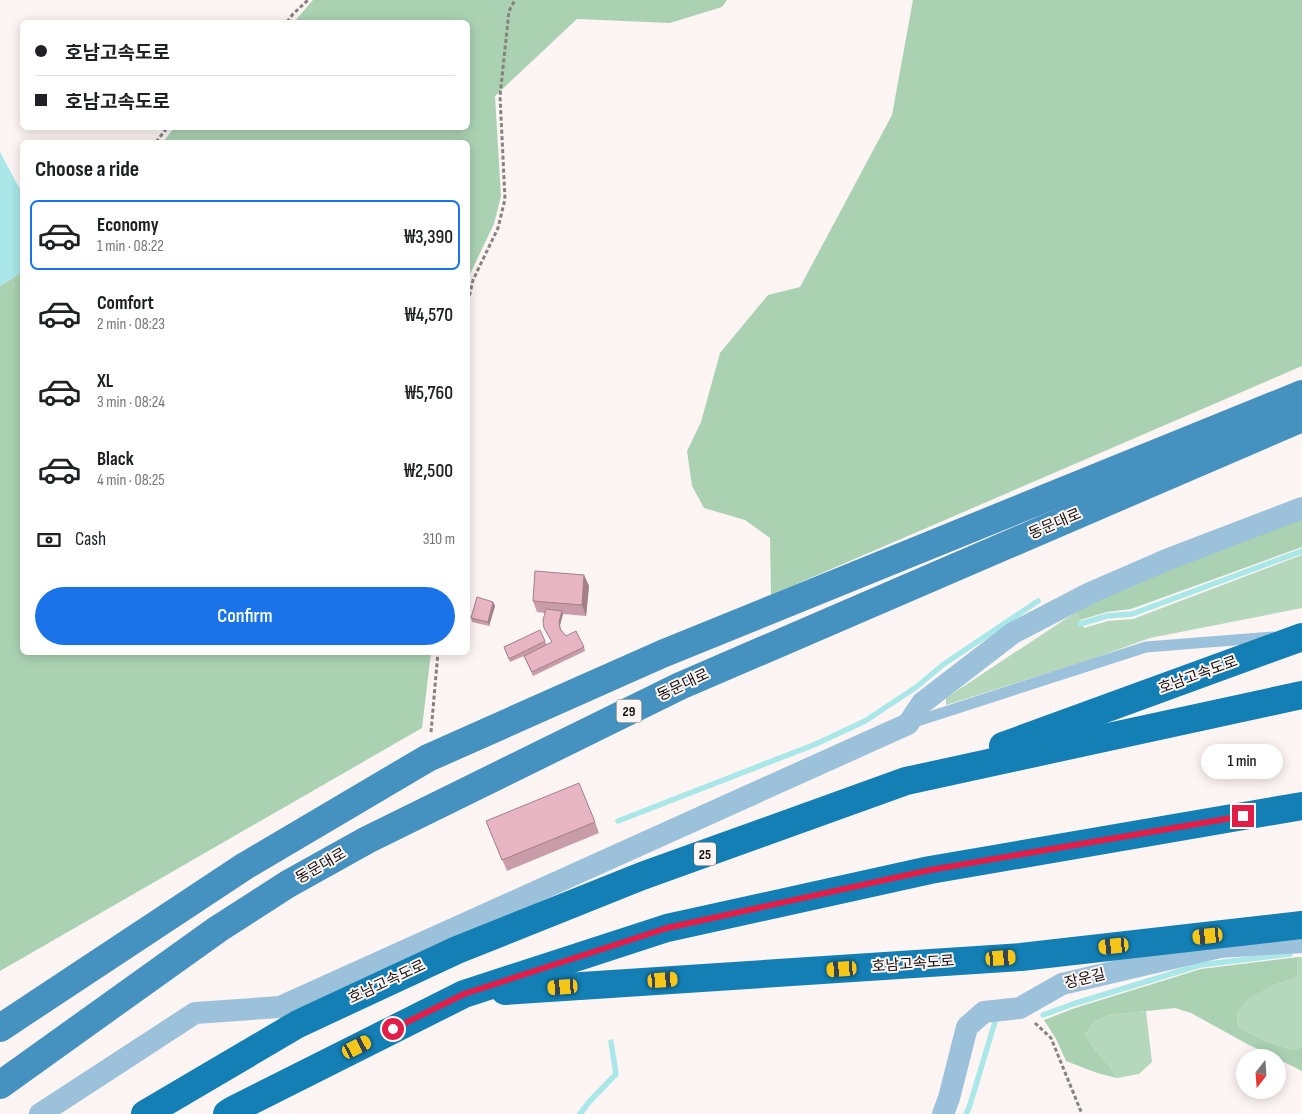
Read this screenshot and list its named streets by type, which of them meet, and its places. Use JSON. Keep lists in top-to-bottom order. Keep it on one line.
{"streets":{"highway":["호남고속도로","25"],"main road":["동문대로","29"],"street":["장운길"]},"north":"bottom","page":{"banner":["호남고속도로","호남고속도로"],"heading":"Choose a ride","list":[{"name":"Economy","note":"1 min · 08:22","value":"₩3,390"},{"name":"Comfort","note":"2 min · 08:23","value":"₩4,570"},{"name":"XL","note":"3 min · 08:24","value":"₩5,760"},{"name":"Black","note":"4 min · 08:25","value":"₩2,500"}],"pay":["Cash","310 m"],"buttons":"Confirm","bubble":"1 min"}}
